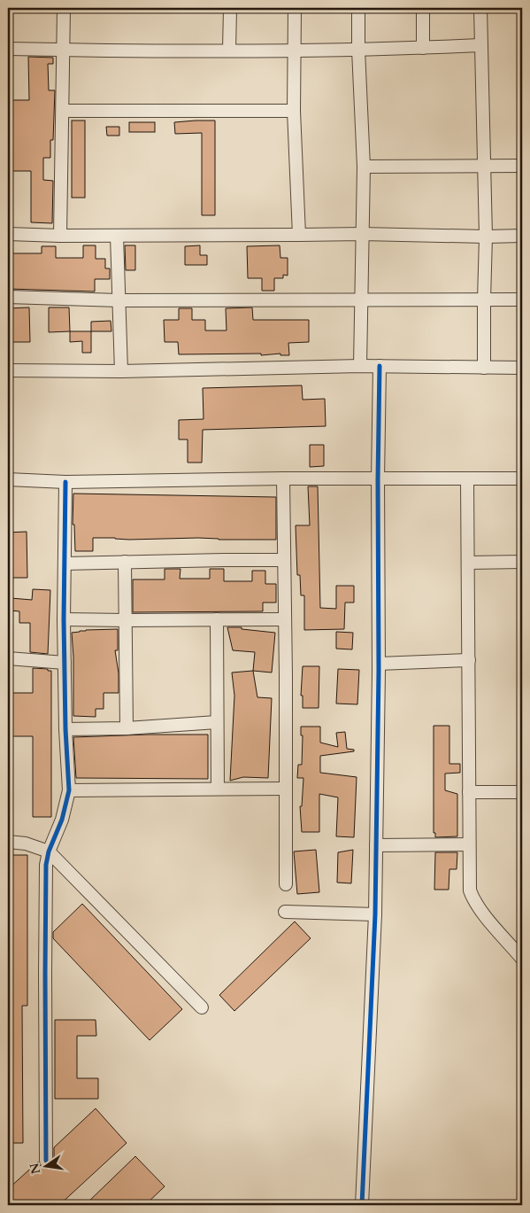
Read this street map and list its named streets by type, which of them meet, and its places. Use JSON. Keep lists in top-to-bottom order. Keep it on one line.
{"north":"left"}
